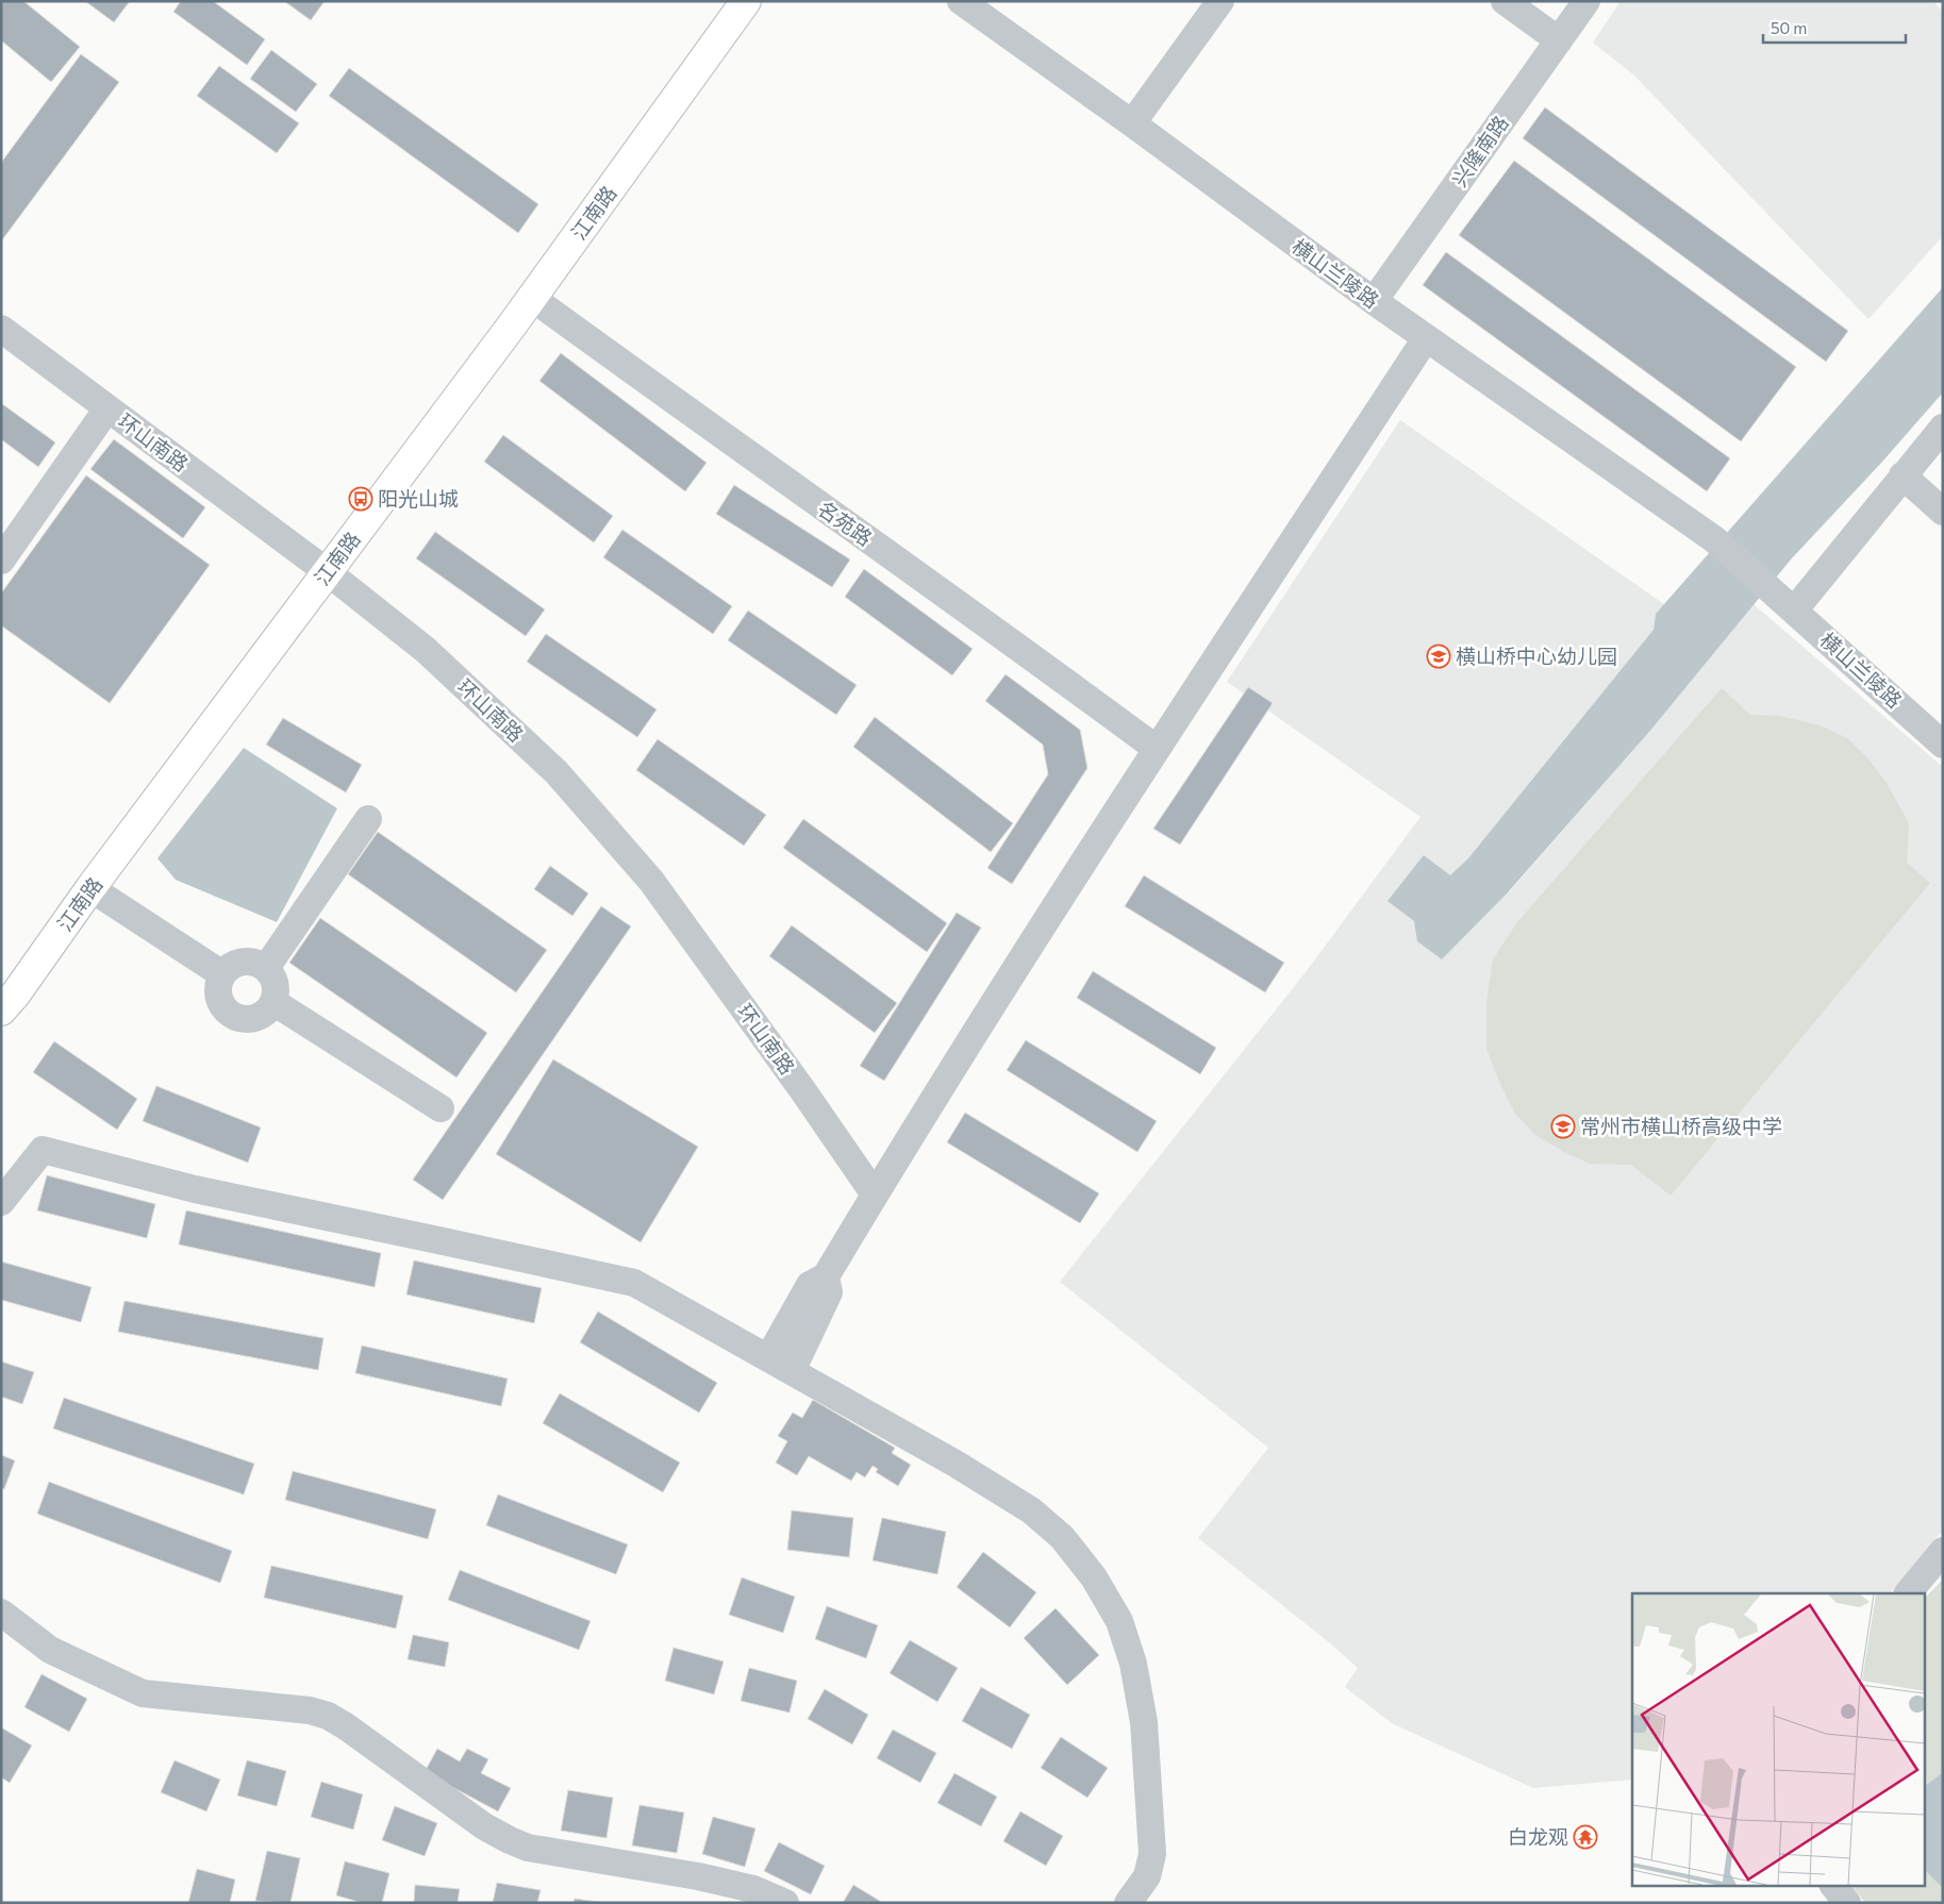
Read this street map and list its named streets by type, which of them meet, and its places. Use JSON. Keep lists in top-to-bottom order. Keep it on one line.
{"streets":{"main road":["江南路"],"street":["兴隆南路","横山兰陵路","环山南路","名苑路"]},"crossings":[["兴隆南路","横山兰陵路"],["江南路","环山南路"],["江南路","名苑路"]],"places":{"bus stop":["阳光山城"],"school or university":["横山桥中心幼儿园","常州市横山桥高级中学"],"temple":["白龙观"]},"scale_bar":"50 m"}
